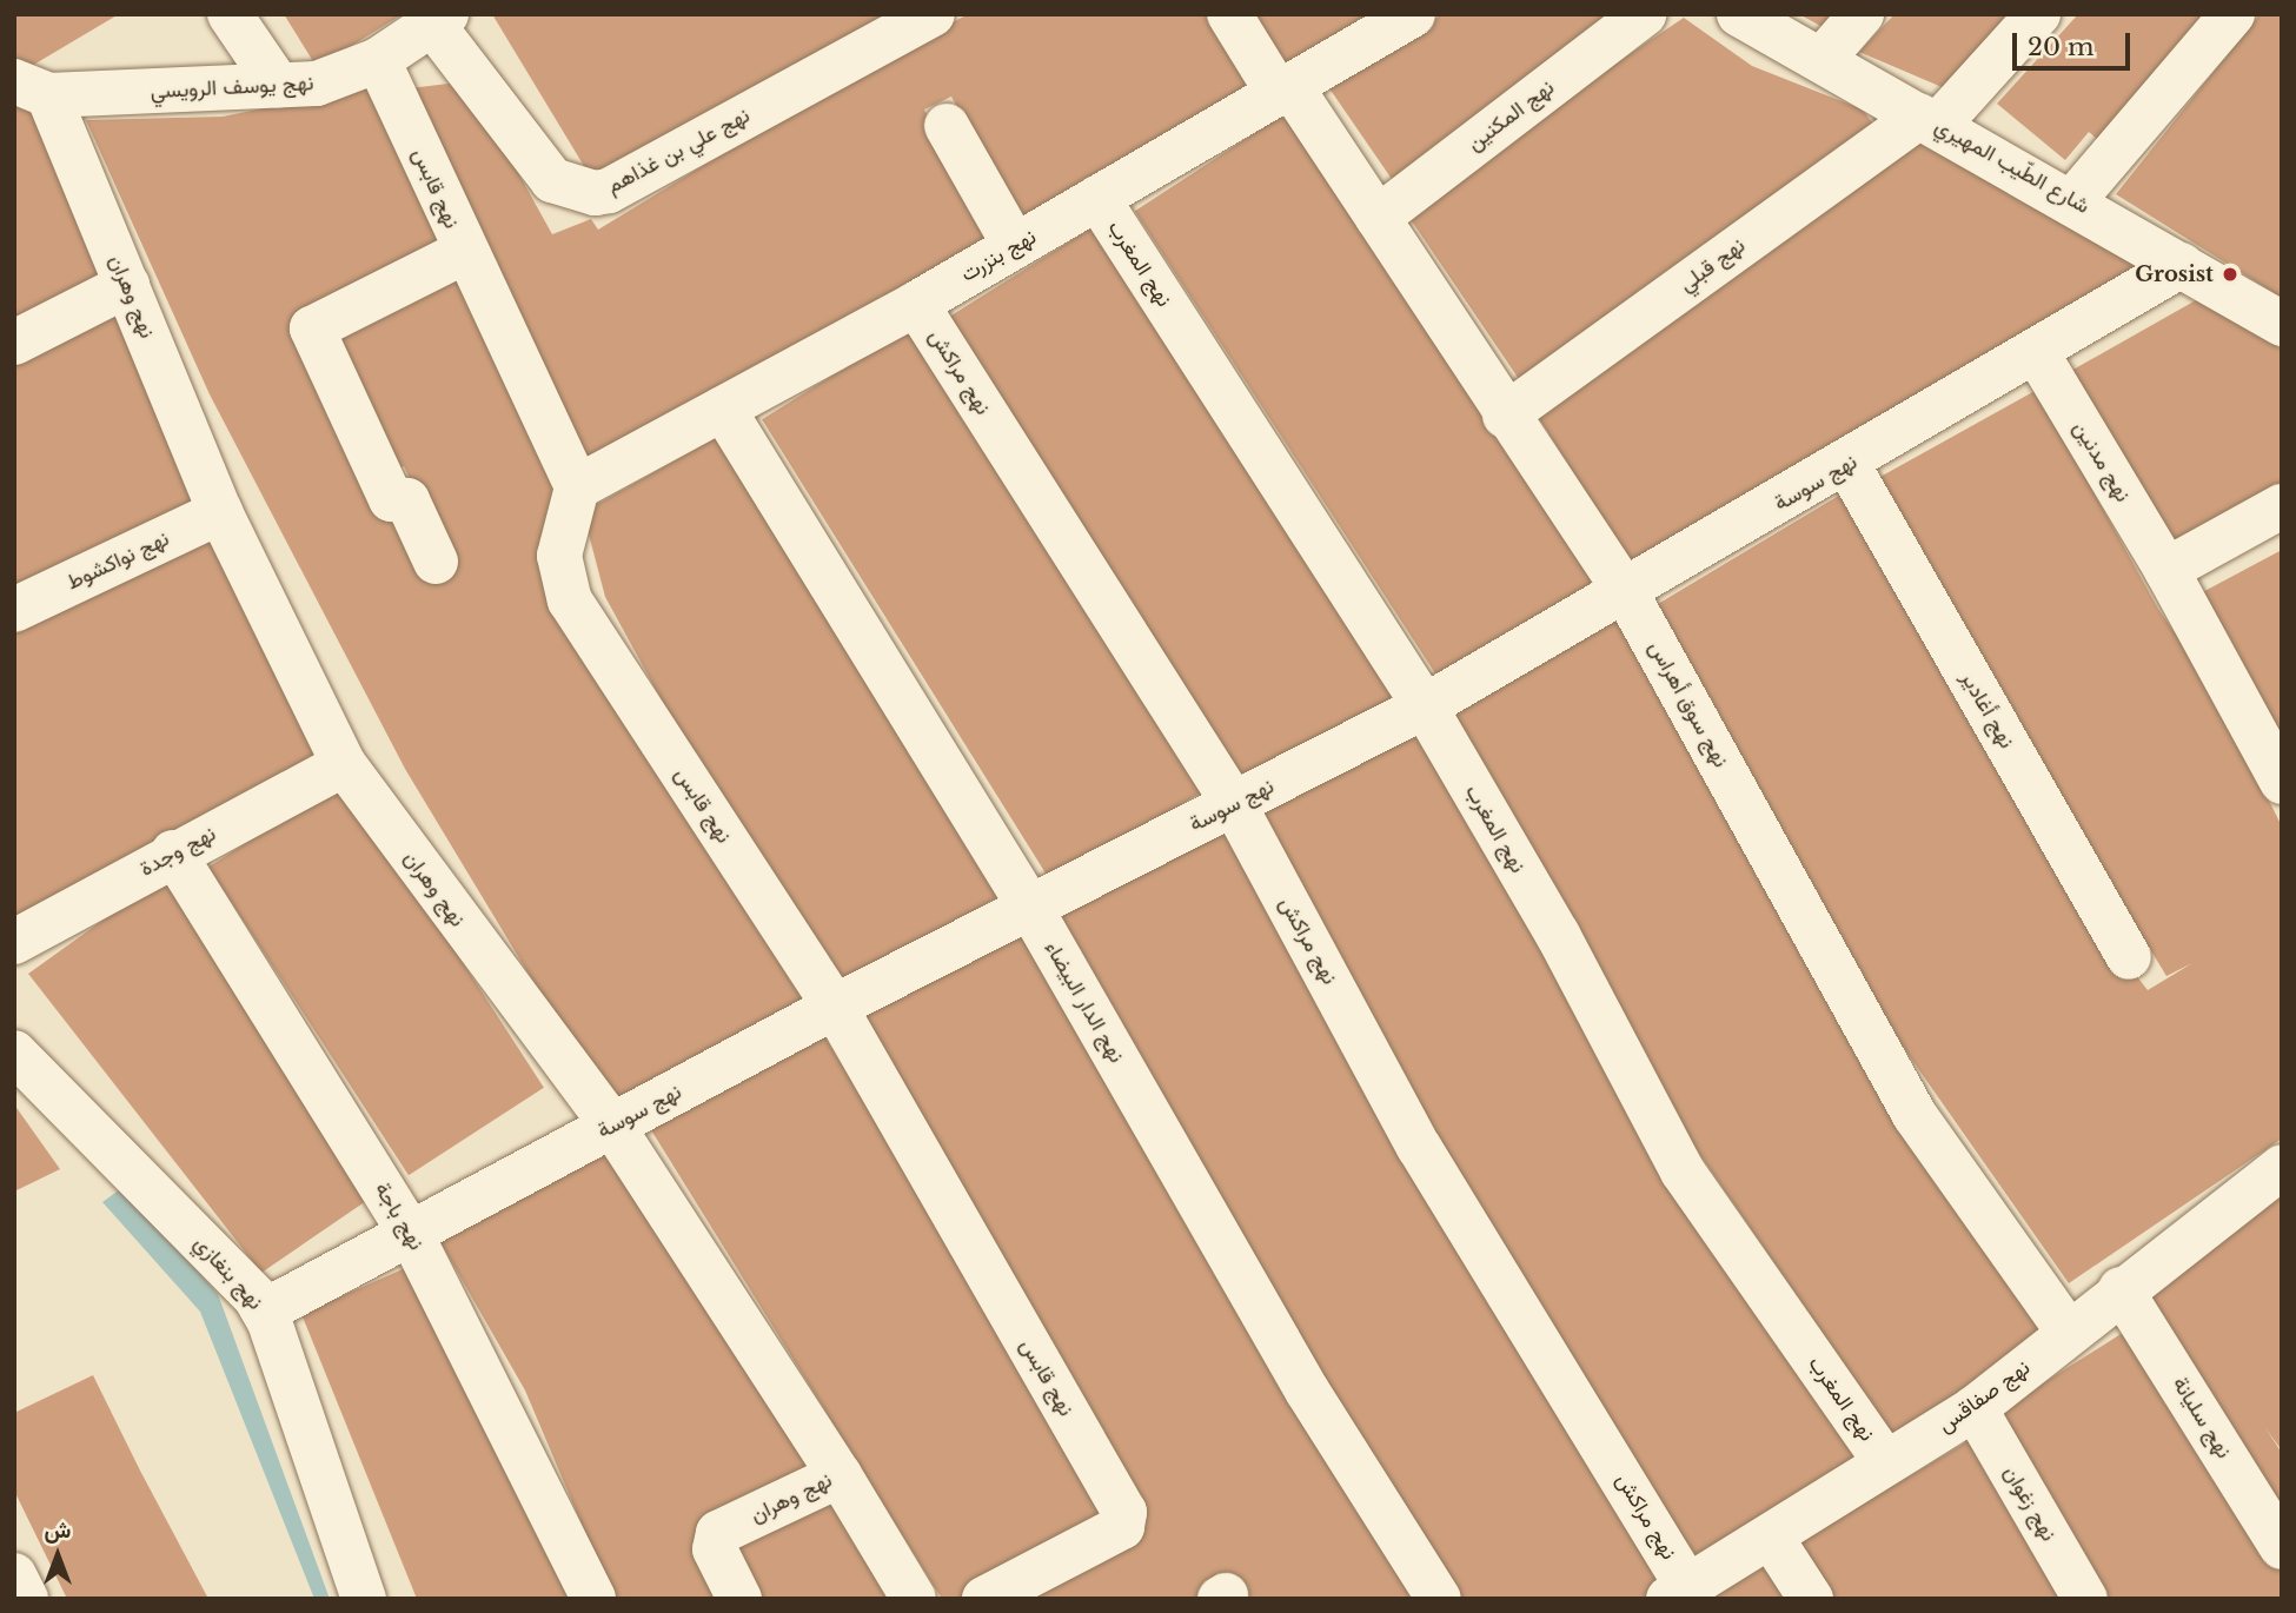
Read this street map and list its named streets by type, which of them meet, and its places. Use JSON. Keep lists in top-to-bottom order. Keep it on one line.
{"streets":{"street":["نهج يوسف الرويسي","نهج المكنين","نهج علي بن غذاهم","شارع الطّيب المهيري","نهج قابس","نهج بنزرت","نهج المغرب","نهج قبلي","نهج وهران","نهج مراكش","نهج مدنين","نهج سوسة","نهج نواكشوط","نهج سوق أهراس","نهج أغادير","نهج وجدة","نهج الدار البيضاء","نهج باجة","نهج بنغازي","نهج صفاقس","نهج سليانة","نهج زغوان"]},"crossings":[["نهج يوسف الرويسي","نهج علي بن غذاهم"],["نهج يوسف الرويسي","نهج قابس"],["نهج يوسف الرويسي","نهج وهران"],["نهج المكنين","نهج سوق أهراس"],["شارع الطّيب المهيري","نهج قبلي"],["شارع الطّيب المهيري","نهج سوسة"],["نهج قابس","نهج بنزرت"],["نهج قابس","نهج سوسة"],["نهج بنزرت","نهج المغرب"],["نهج بنزرت","نهج مراكش"],["نهج بنزرت","نهج سوق أهراس"],["نهج بنزرت","نهج الدار البيضاء"],["نهج المغرب","نهج سوسة"],["نهج المغرب","نهج صفاقس"],["نهج قبلي","نهج سوق أهراس"],["نهج وهران","نهج سوسة"],["نهج وهران","نهج نواكشوط"],["نهج وهران","نهج وجدة"],["نهج مراكش","نهج سوسة"],["نهج مراكش","نهج صفاقس"],["نهج مدنين","نهج سوسة"],["نهج سوسة","نهج سوق أهراس"],["نهج سوسة","نهج أغادير"],["نهج سوسة","نهج الدار البيضاء"],["نهج سوسة","نهج باجة"],["نهج سوسة","نهج بنغازي"],["نهج سوق أهراس","نهج صفاقس"],["نهج وجدة","نهج باجة"],["نهج صفاقس","نهج سليانة"],["نهج صفاقس","نهج زغوان"]],"places":["Grosist"],"scale_bar":"20 m","north":"top"}
